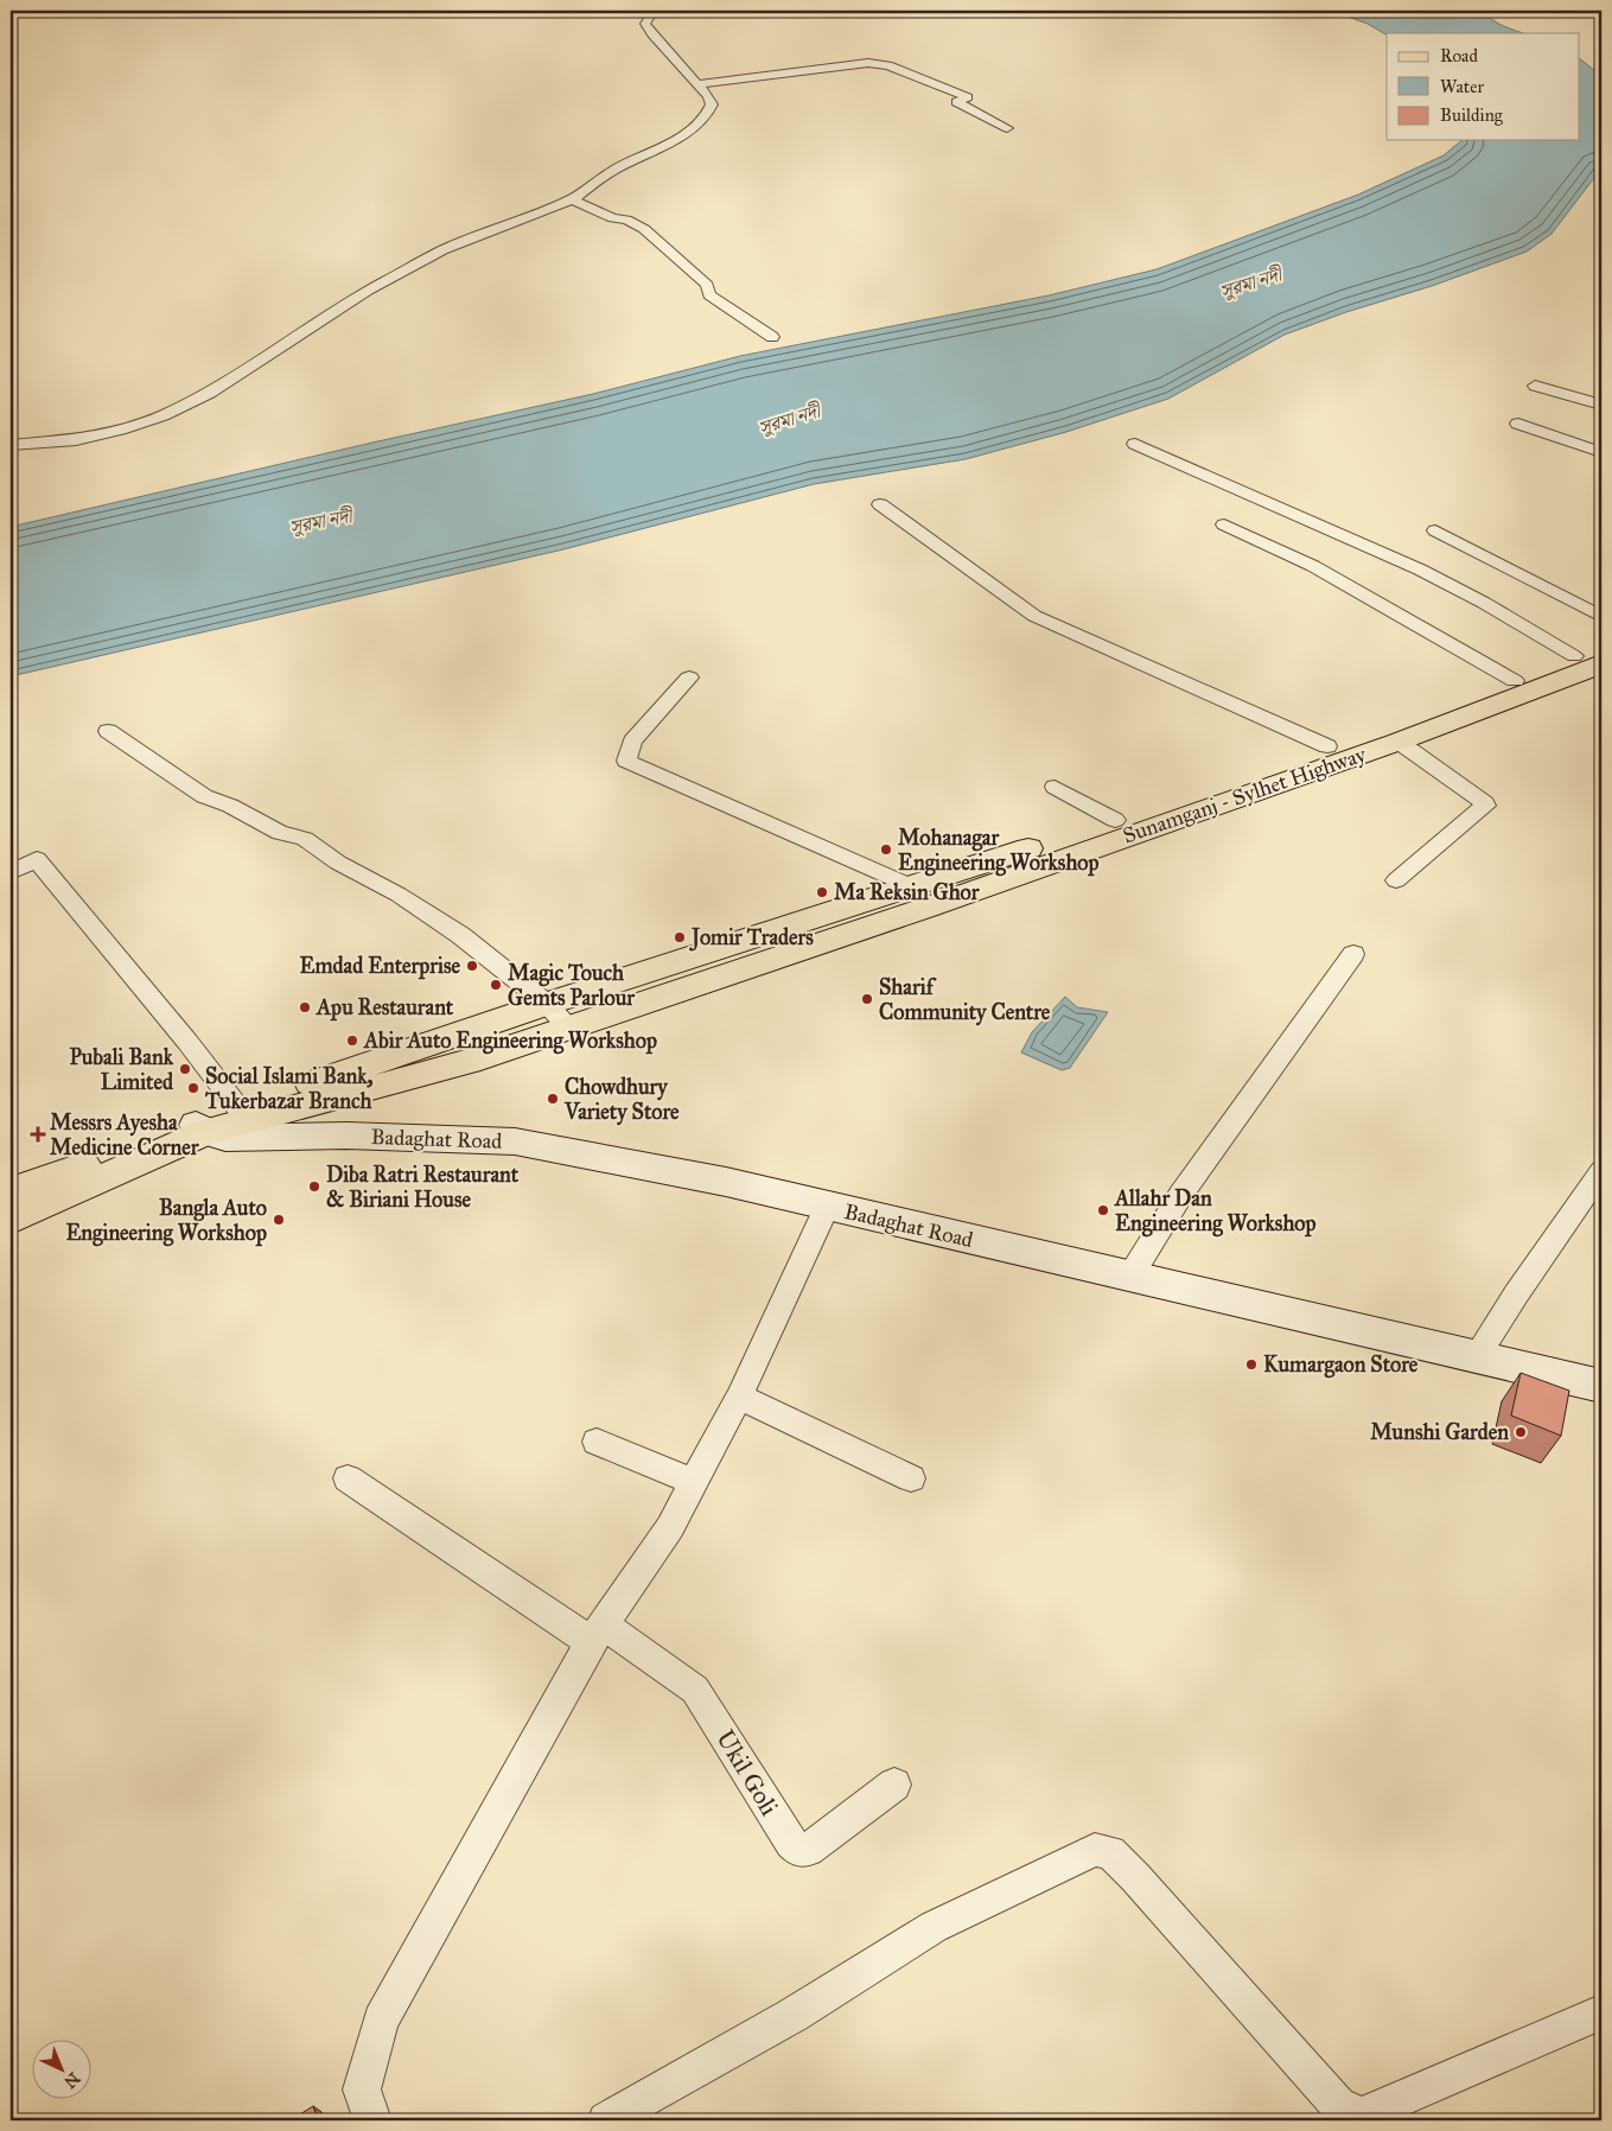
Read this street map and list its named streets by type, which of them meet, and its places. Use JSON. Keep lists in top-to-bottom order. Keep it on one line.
{"streets":{"main road":["Sunamganj - Sylhet Highway","Badaghat Road"],"street":["Ukil Goli"]},"crossings":[["Sunamganj - Sylhet Highway","Badaghat Road"]],"water":["সুরমা নদী"],"places":{"other":["Mohanagar Engineering Workshop","Ma Reksin Ghor","Jomir Traders","Emdad Enterprise","Magic Touch Gemts Parlour","Sharif Community Centre","Apu Restaurant","Abir Auto Engineering Workshop","Pubali Bank Limited","Social Islami Bank, Tukerbazar Branch","Chowdhury Variety Store","Diba Ratri Restaurant & Biriani House","Allahr Dan Engineering Workshop","Bangla Auto Engineering Workshop","Kumargaon Store","Munshi Garden"],"health":["Messrs Ayesha Medicine Corner"]},"legend":["Road","Water","Building"],"north":"bottom right"}
